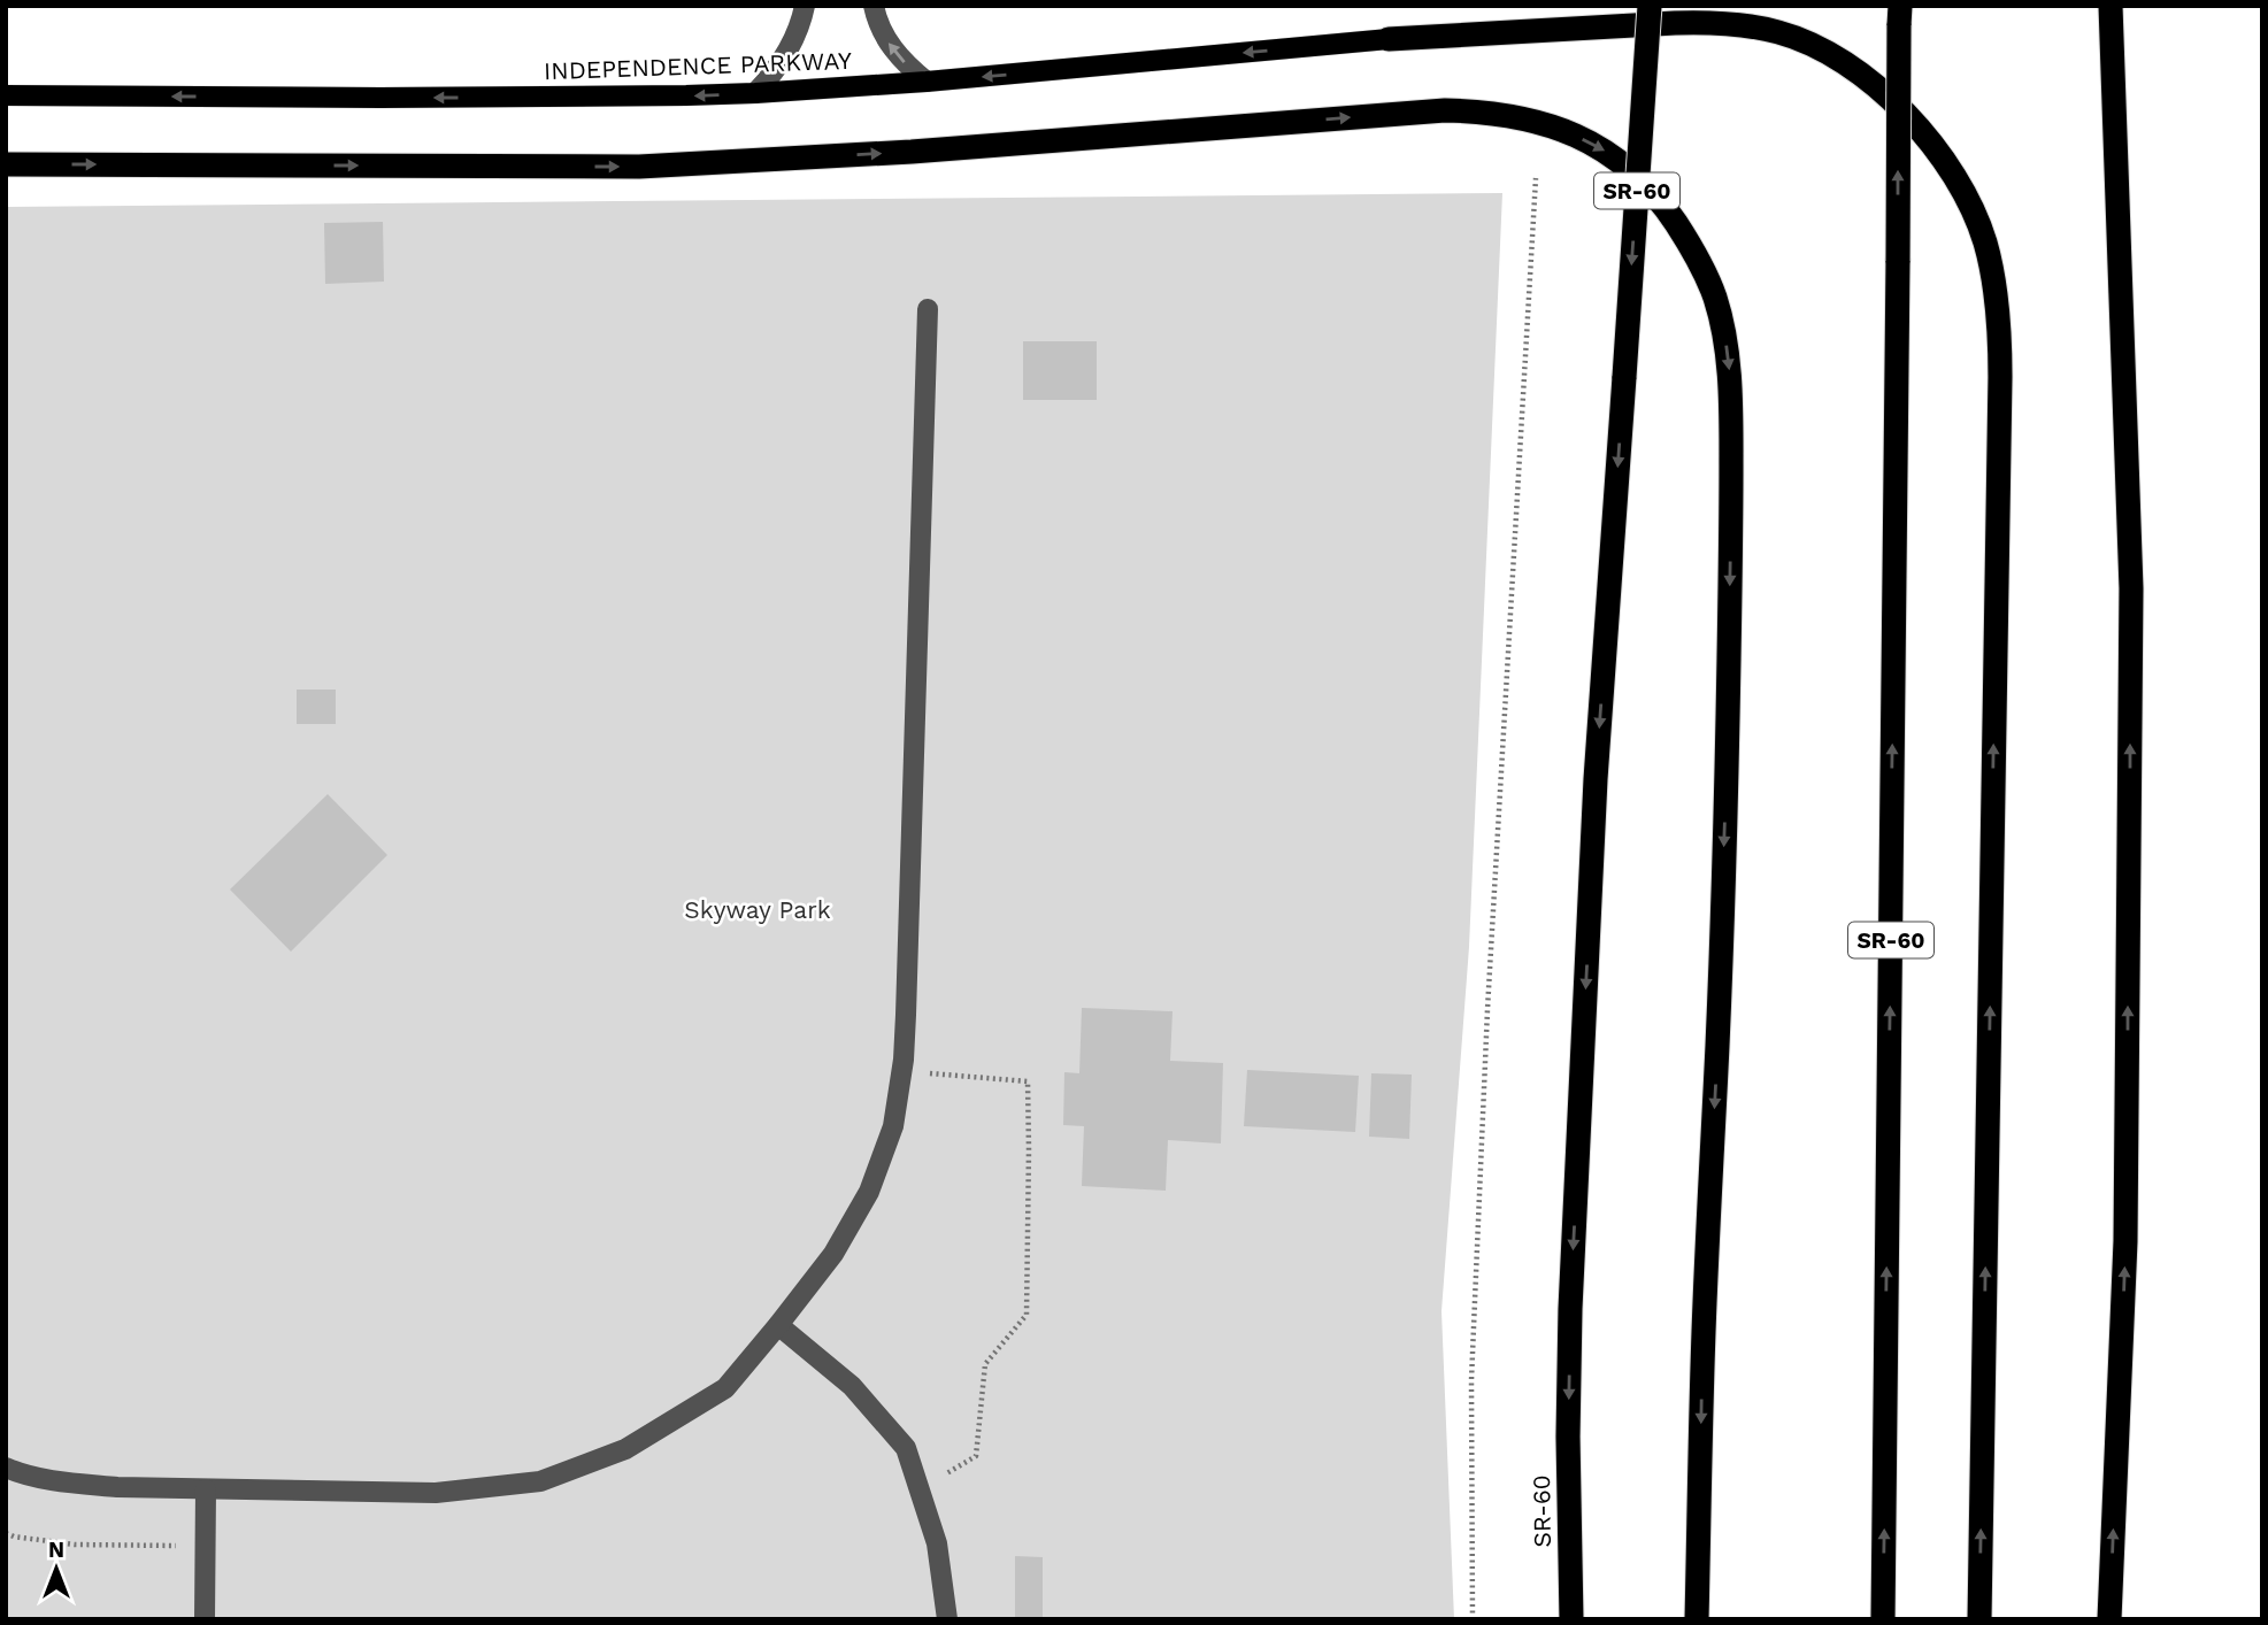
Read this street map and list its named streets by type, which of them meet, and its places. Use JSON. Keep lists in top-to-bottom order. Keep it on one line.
{"streets":{"highway":["SR-60"],"main road":["INDEPENDENCE PARKWAY"]},"one_way":["INDEPENDENCE PARKWAY"],"parks":["Skyway Park"],"north":"top"}
